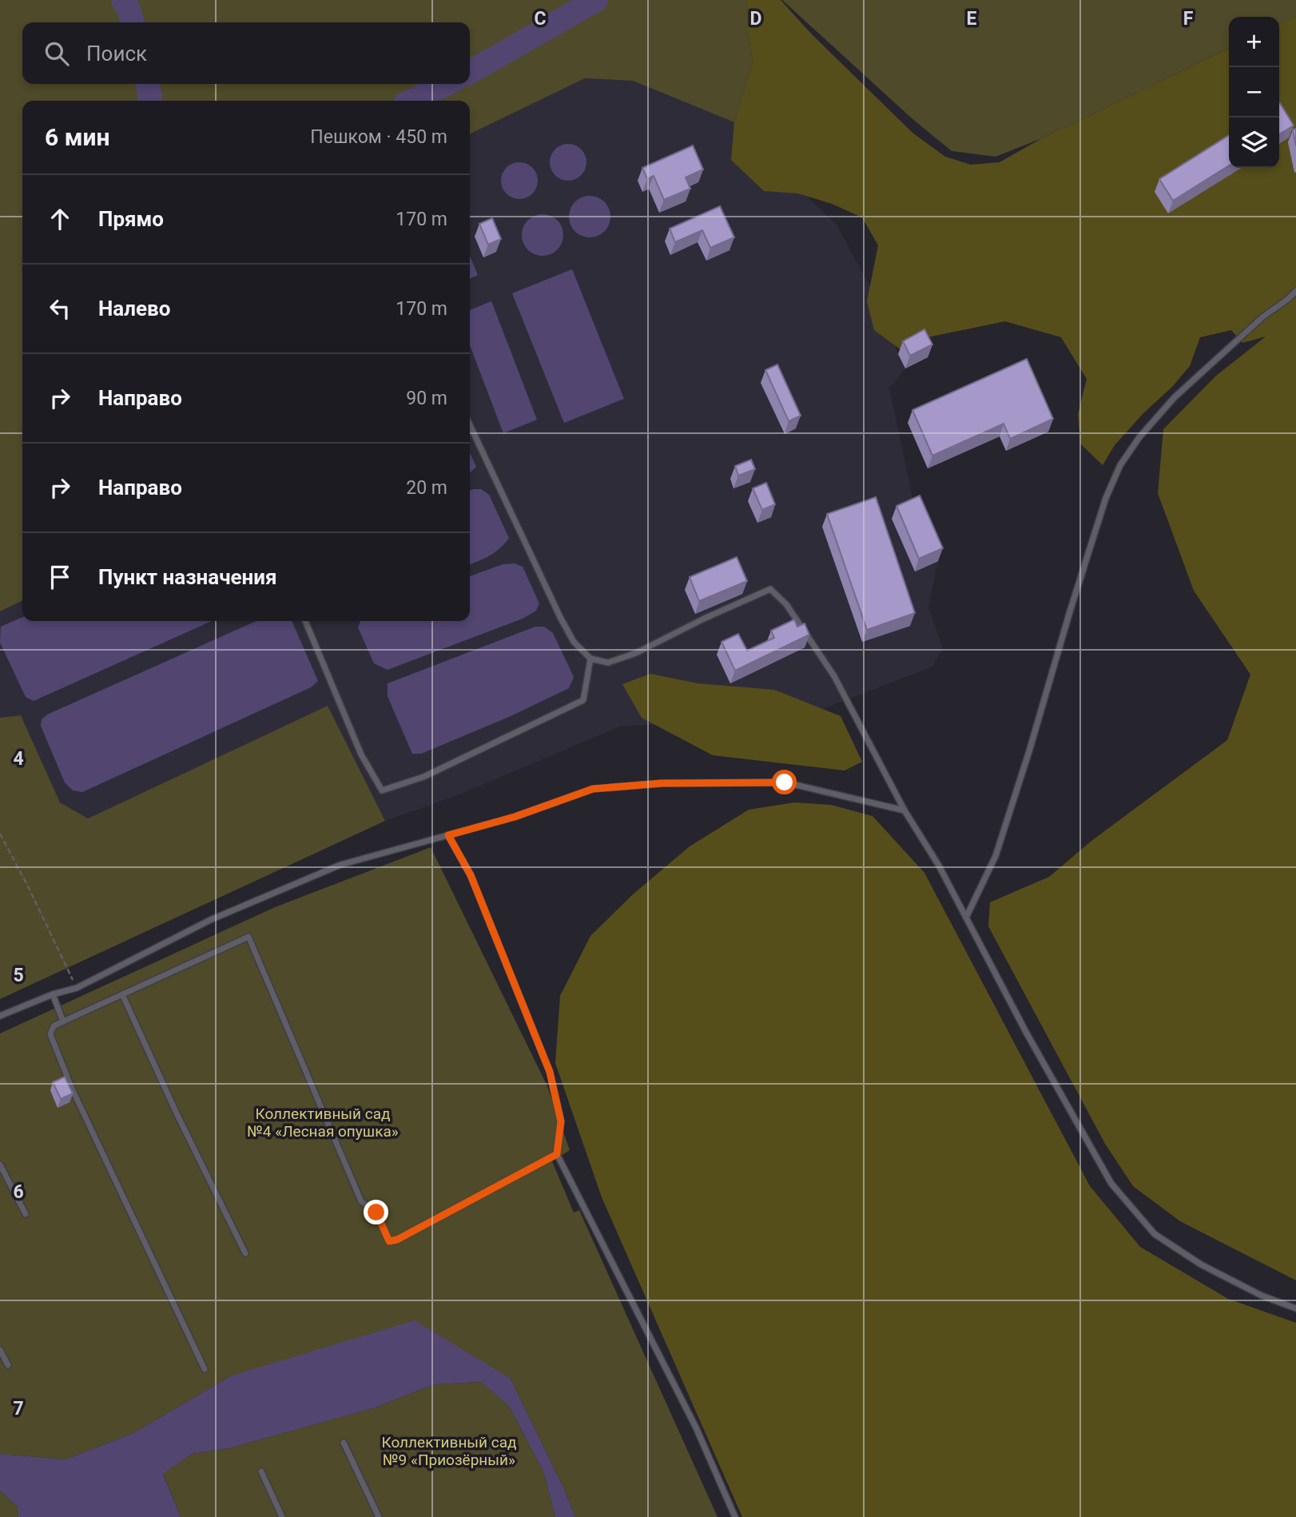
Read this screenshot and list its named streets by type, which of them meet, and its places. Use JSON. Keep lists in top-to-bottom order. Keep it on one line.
{"parks":["Коллективный сад №4 «Лесная опушка»","Коллективный сад №9 «Приозёрный»"],"page":{"map_buttons":["+","−"],"search":"Поиск","heading":["6 мин","Пешком · 450 m"],"list":[["Прямо","170 m"],["Налево","170 m"],["Направо","90 m"],["Направо","20 m"],"Пункт назначения"]},"grid":{"columns":["C","D","E","F"],"rows":["4","5","6","7"]}}
